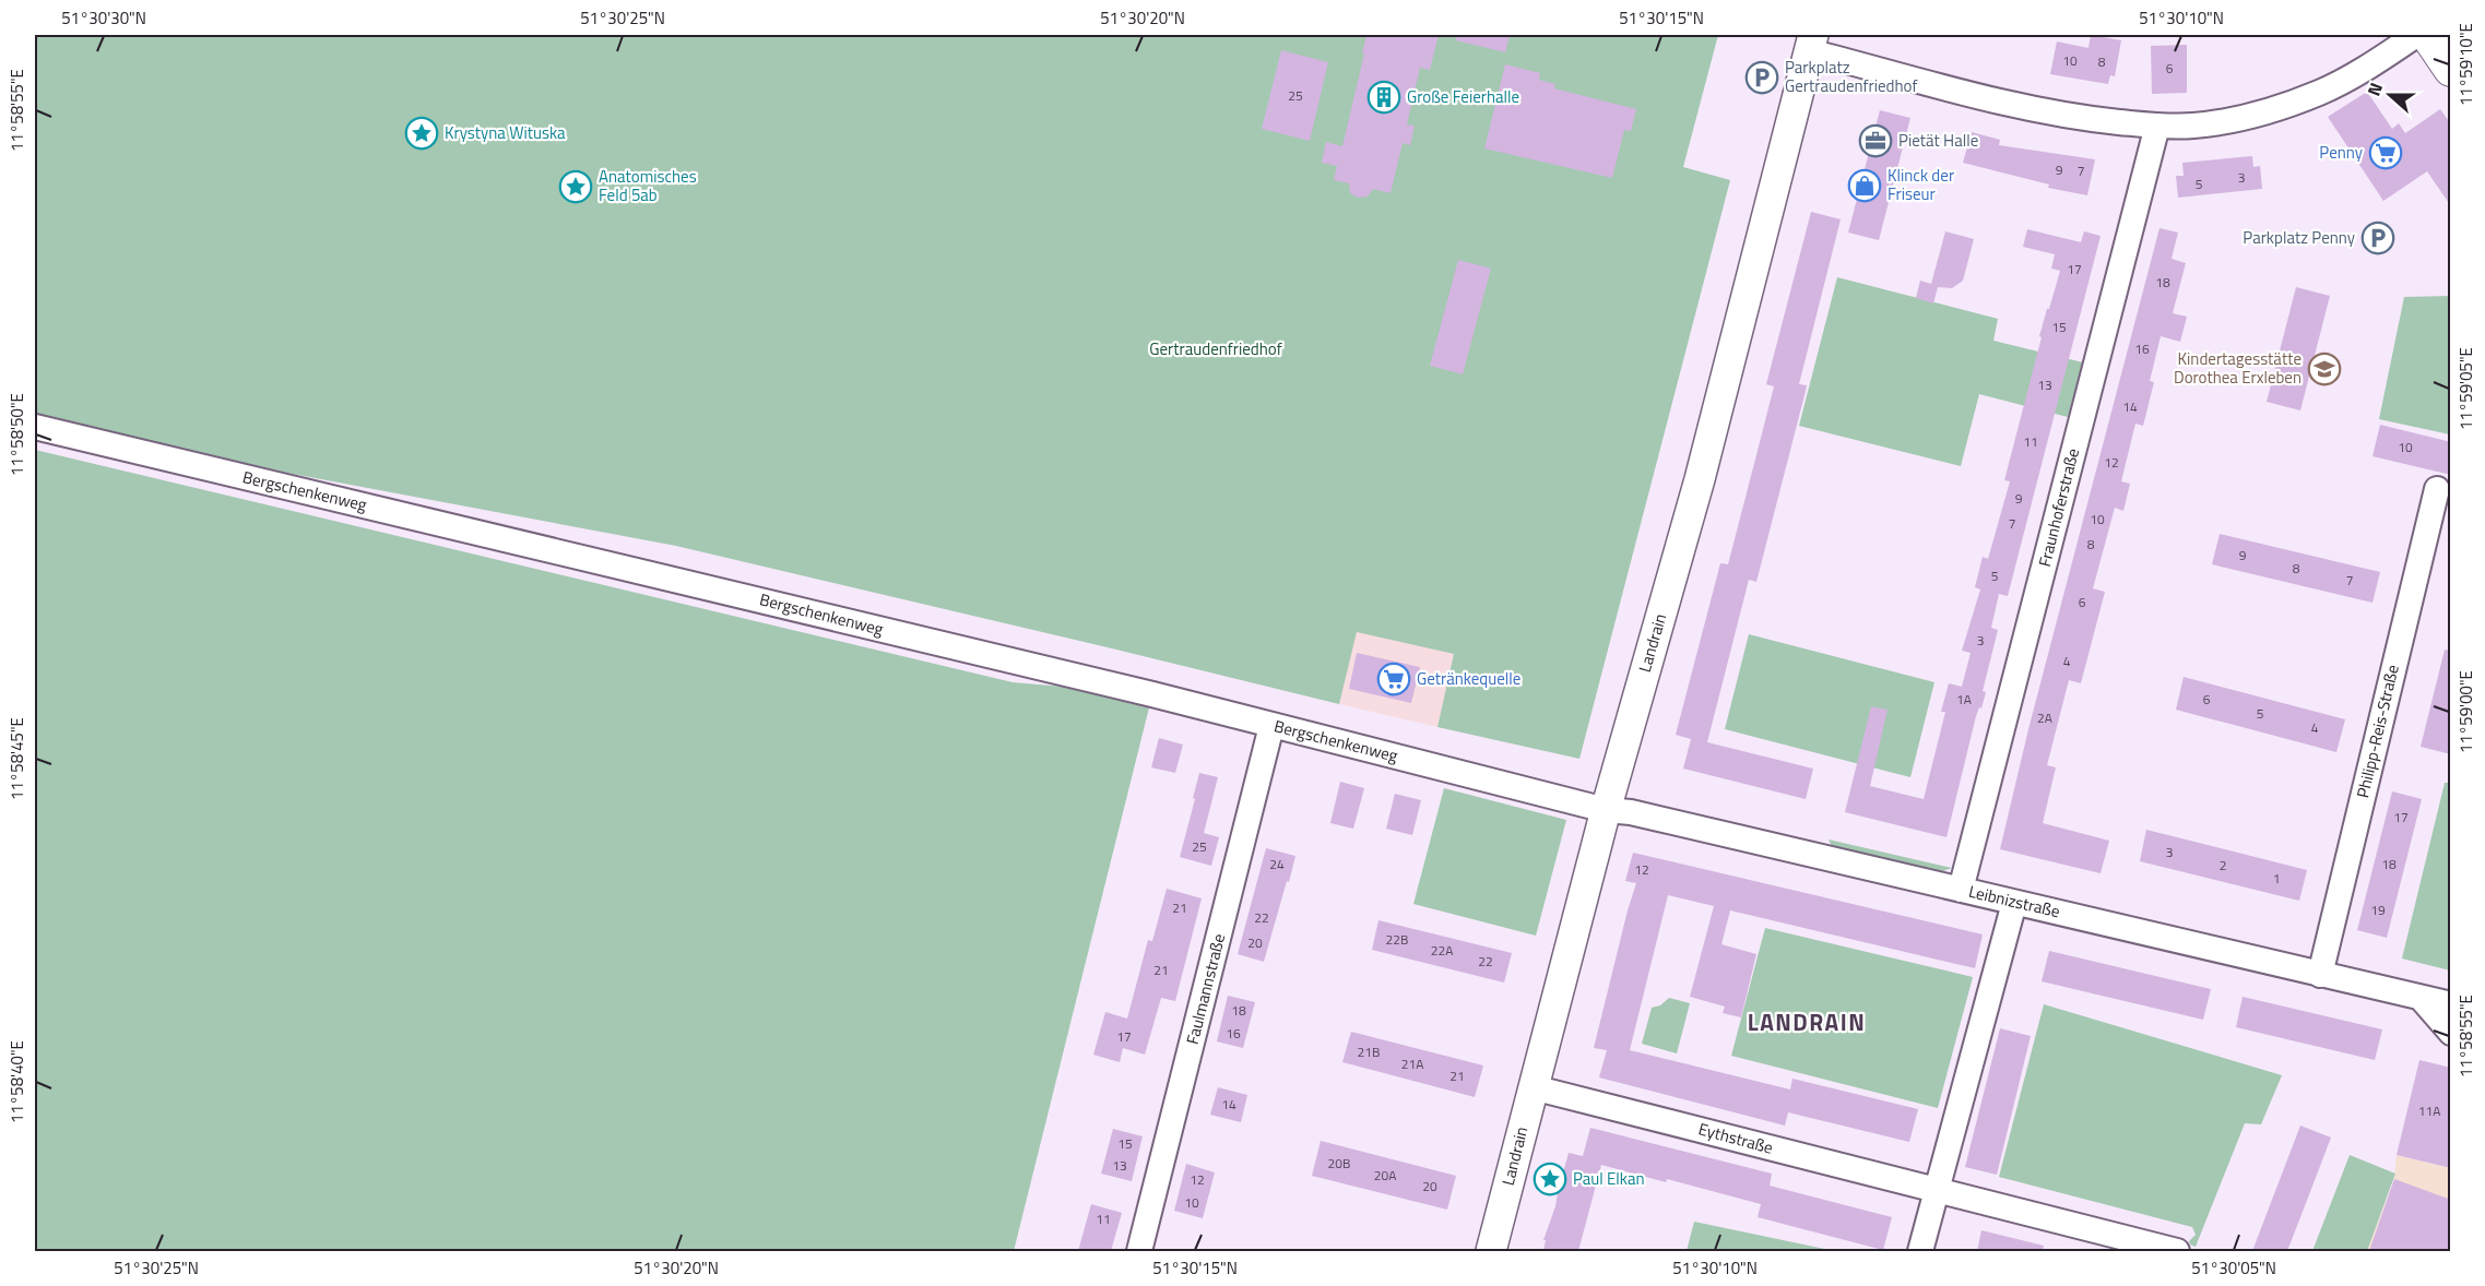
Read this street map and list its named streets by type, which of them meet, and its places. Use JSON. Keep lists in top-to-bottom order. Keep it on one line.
{"streets":{"street":["Bergschenkenweg","Fraunhoferstraße","Landrain","Philipp-Reis-Straße","Leibnizstraße","Faulmannstraße","Eythstraße"]},"crossings":[["Bergschenkenweg","Landrain"],["Bergschenkenweg","Leibnizstraße"],["Bergschenkenweg","Faulmannstraße"],["Fraunhoferstraße","Leibnizstraße"],["Landrain","Leibnizstraße"],["Landrain","Eythstraße"],["Philipp-Reis-Straße","Leibnizstraße"]],"districts":["LANDRAIN"],"parks":["Gertraudenfriedhof"],"places":{"parking":["Parkplatz Gertraudenfriedhof","Parkplatz Penny"],"building":["Große Feierhalle"],"place":["Krystyna Wituska","Anatomisches Feld 5ab","Paul Elkan"],"office":["Pietät Halle"],"supermarket":["Penny","Getränkequelle"],"shop":["Klinck der Friseur"],"school or university":["Kindertagesstätte Dorothea Erxleben"]},"house_numbers":["10","8","6","25","9","7","3","5","17","18","15","16","13","14","11","10","12","9","10","7","8","9","8","5","7","6","3","4","1A","6","5","2A","4","17","25","3","24","18","2","12","1","21","19","22","22B","20","22A","22","21","18","16","17","21B","21A","21","14","11A","15","20B","13","20A","12","20","10","11"],"north":"left","coordinates":["51°30'30\"N","51°30'25\"N","51°30'20\"N","51°30'15\"N","51°30'10\"N","11°59'10\"E","11°58'55\"E","11°59'05\"E","11°58'50\"E","11°59'00\"E","11°58'45\"E","11°58'40\"E","51°30'05\"N"]}
